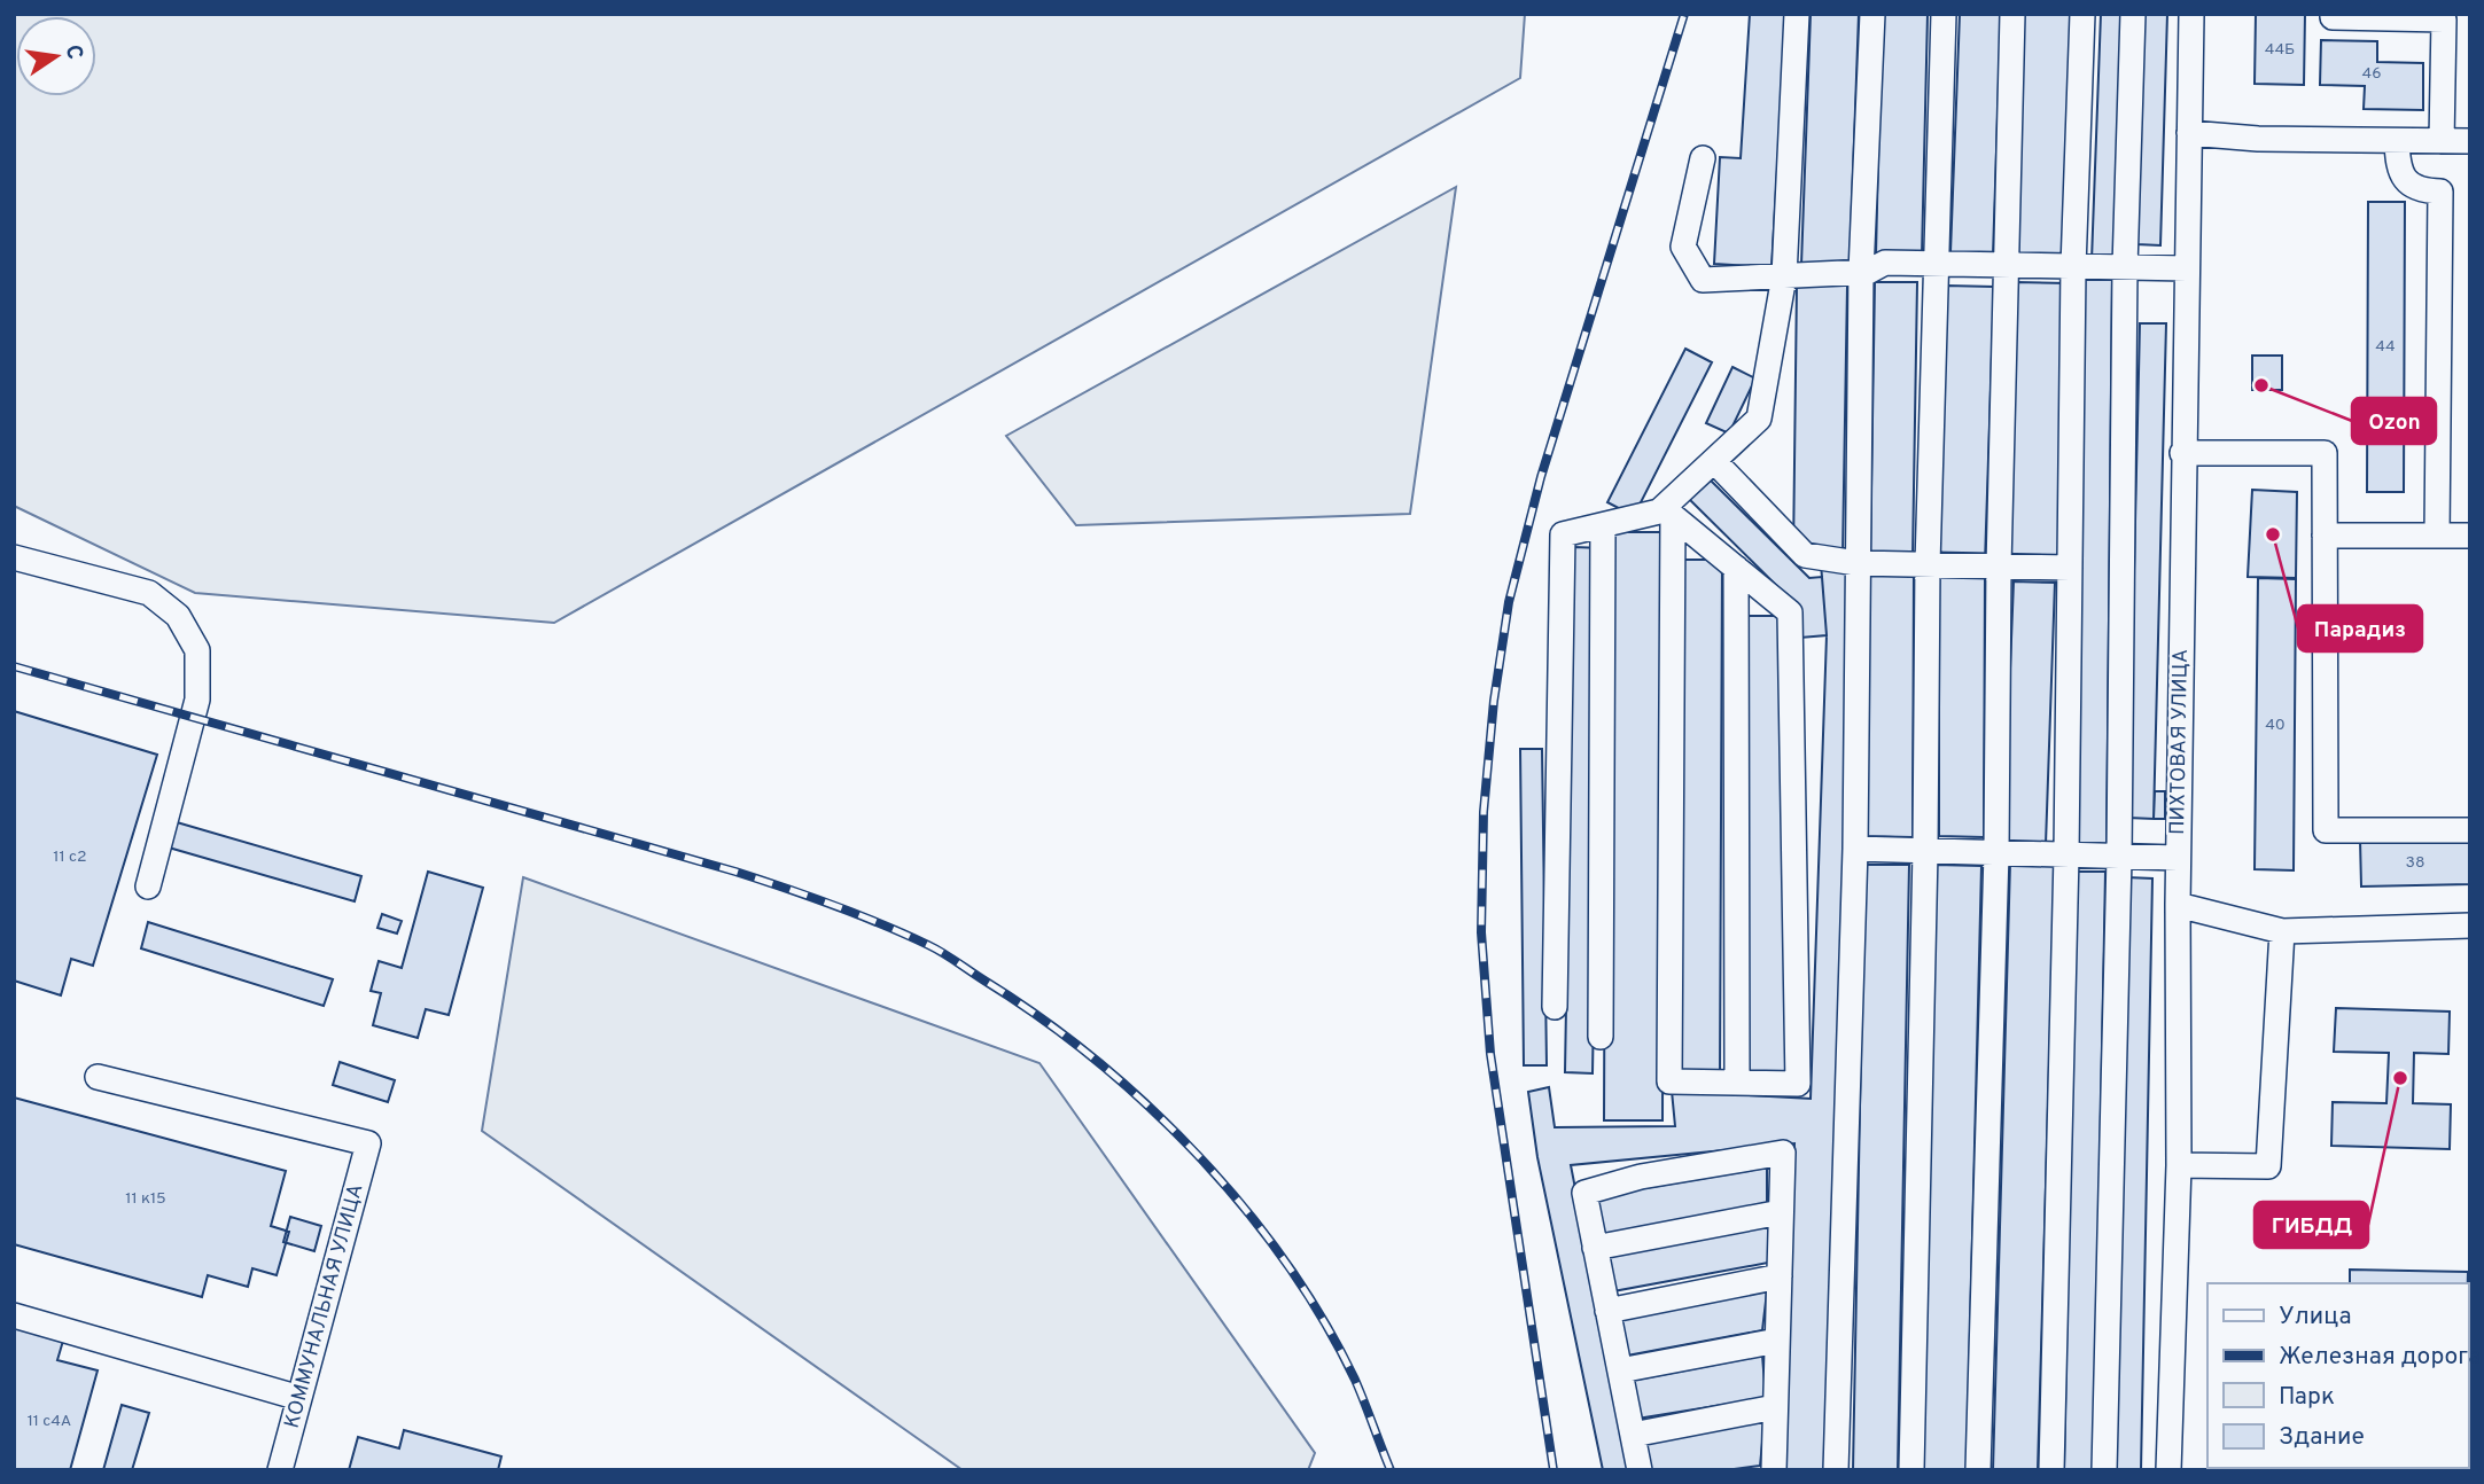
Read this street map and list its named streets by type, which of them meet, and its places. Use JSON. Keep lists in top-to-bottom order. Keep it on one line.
{"streets":{"street":["ПИХТОВАЯ УЛИЦА","КОММУНАЛЬНАЯ УЛИЦА"]},"places":["Ozon","Парадиз","ГИБДД"],"house_numbers":["44Б","46","44","40","11 с2","38","11 к15","11 с4А"],"legend":["Улица","Железная дорога","Парк","Здание"],"north":"right"}
